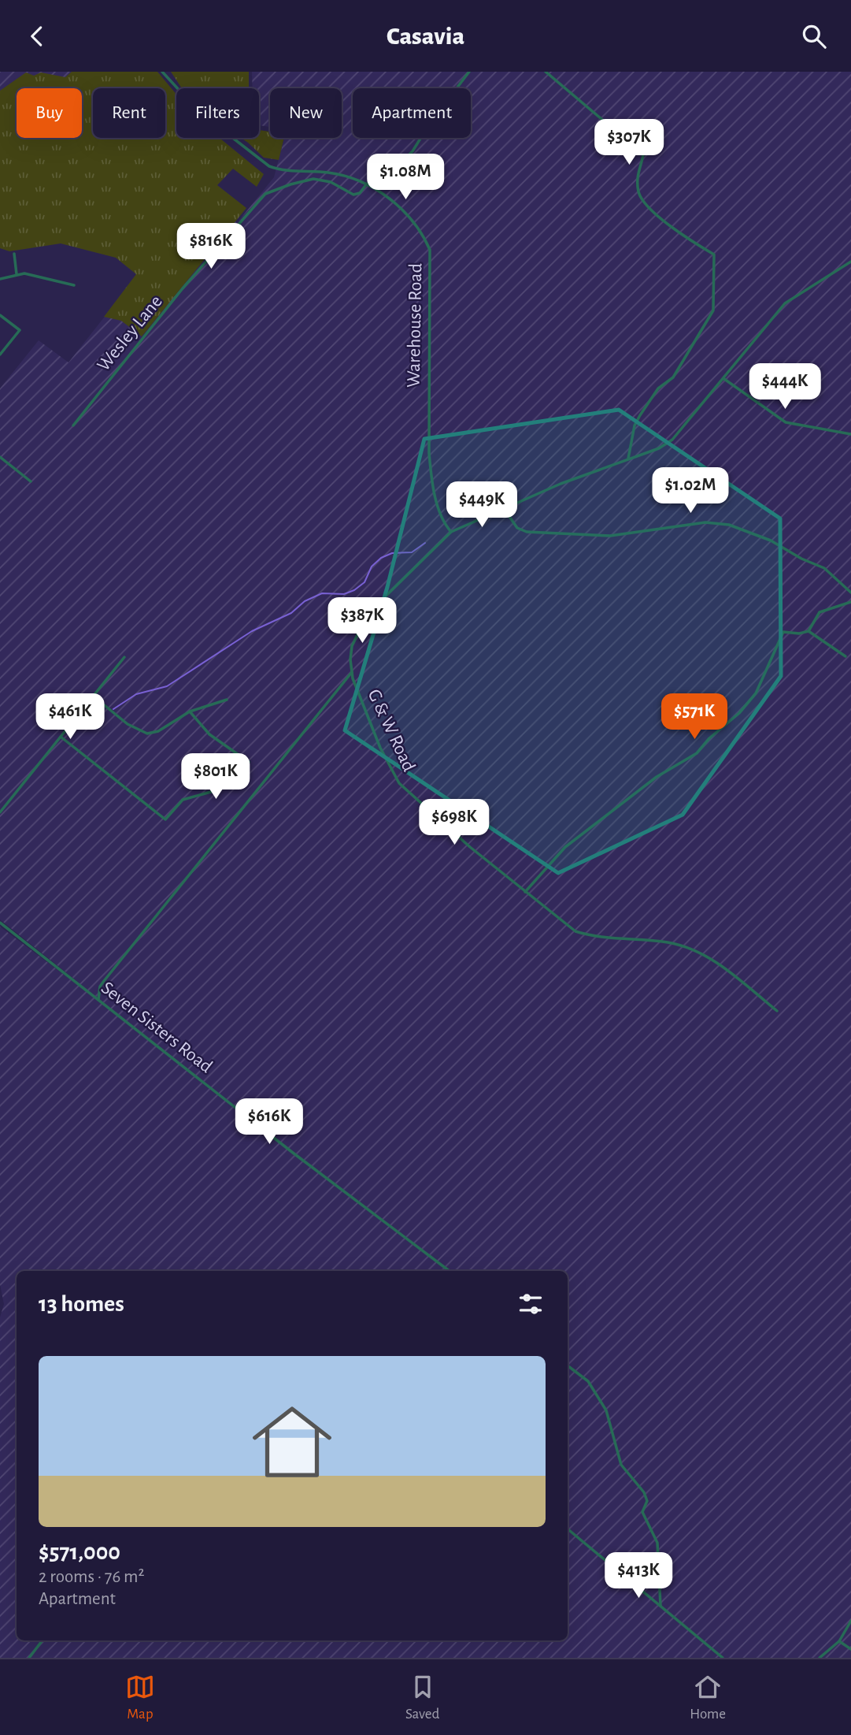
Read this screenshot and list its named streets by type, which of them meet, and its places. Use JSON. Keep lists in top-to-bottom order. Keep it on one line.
{"streets":{"street":["Warehouse Road","Wesley Lane","G & W Road","Seven Sisters Road"]},"crossings":[["Warehouse Road","Wesley Lane"],["Warehouse Road","G & W Road"]],"page":{"header":"Casavia","chip":["Buy","Rent","Filters","New","Apartment"],"price":["$307K","$1.08M","$816K","$444K","$1.02M","$449K","$387K","$461K","$571K","$801K","$698K","$616K","$413K"],"heading":"13 homes","list":[{"name":"$571,000","note":"2 rooms · 76 m² · Apartment"}],"tabs":["Map","Saved","Home"]}}
